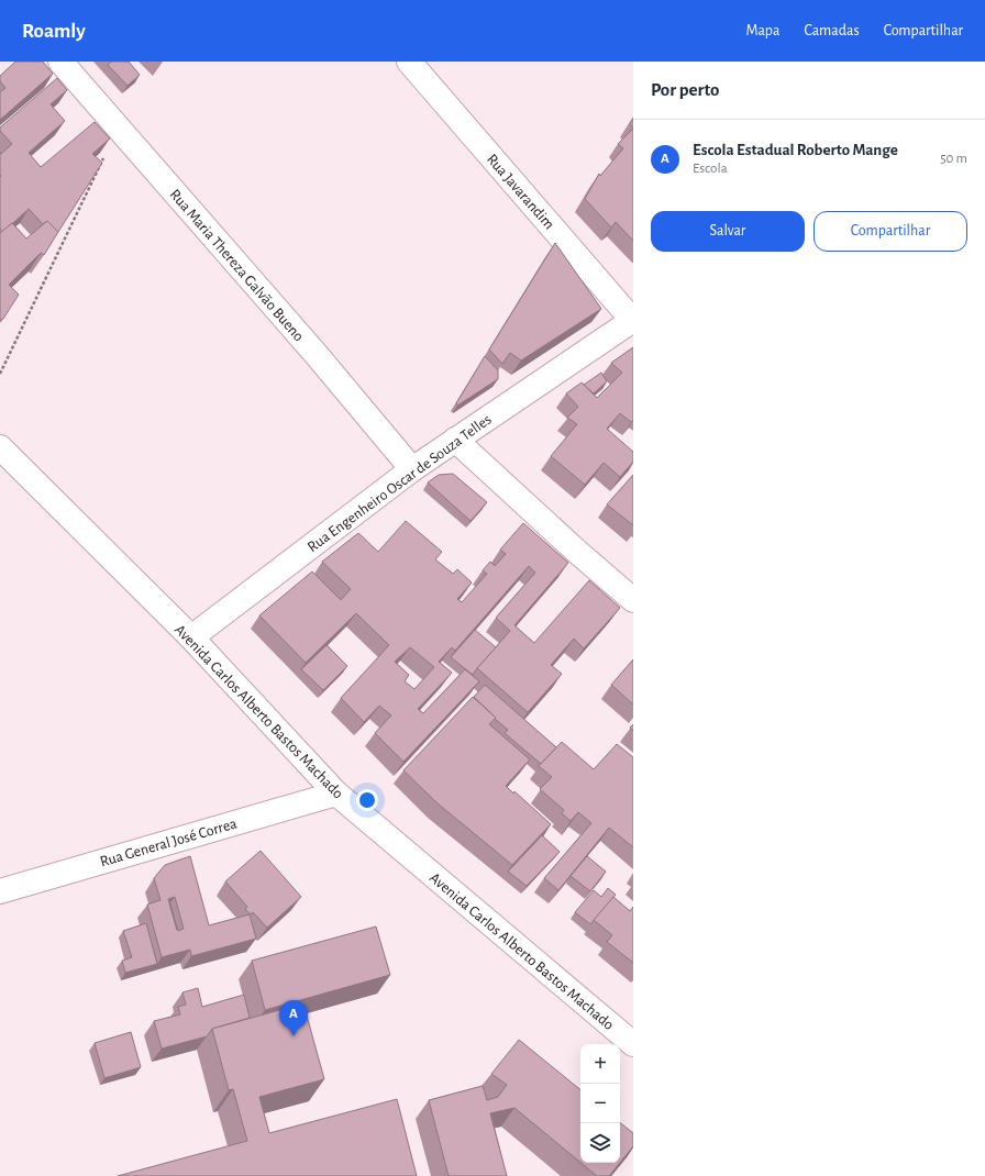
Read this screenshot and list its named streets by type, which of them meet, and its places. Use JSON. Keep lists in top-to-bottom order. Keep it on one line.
{"streets":{"street":["Rua Javarandim","Rua Maria Thereza Galvão Bueno","Rua Engenheiro Oscar de Souza Telles","Avenida Carlos Alberto Bastos Machado","Rua General José Correa"]},"crossings":[["Rua Javarandim","Rua Engenheiro Oscar de Souza Telles"],["Rua Maria Thereza Galvão Bueno","Rua Engenheiro Oscar de Souza Telles"],["Rua Engenheiro Oscar de Souza Telles","Avenida Carlos Alberto Bastos Machado"],["Avenida Carlos Alberto Bastos Machado","Rua General José Correa"]],"page":{"header":"Roamly","nav":["Mapa","Camadas","Compartilhar"],"heading":"Por perto","list":[{"mark":"A","name":"Escola Estadual Roberto Mange","note":"Escola","value":"50 m"}],"buttons":["Salvar","Compartilhar"],"pins":"A","map_buttons":["+","−"]}}
